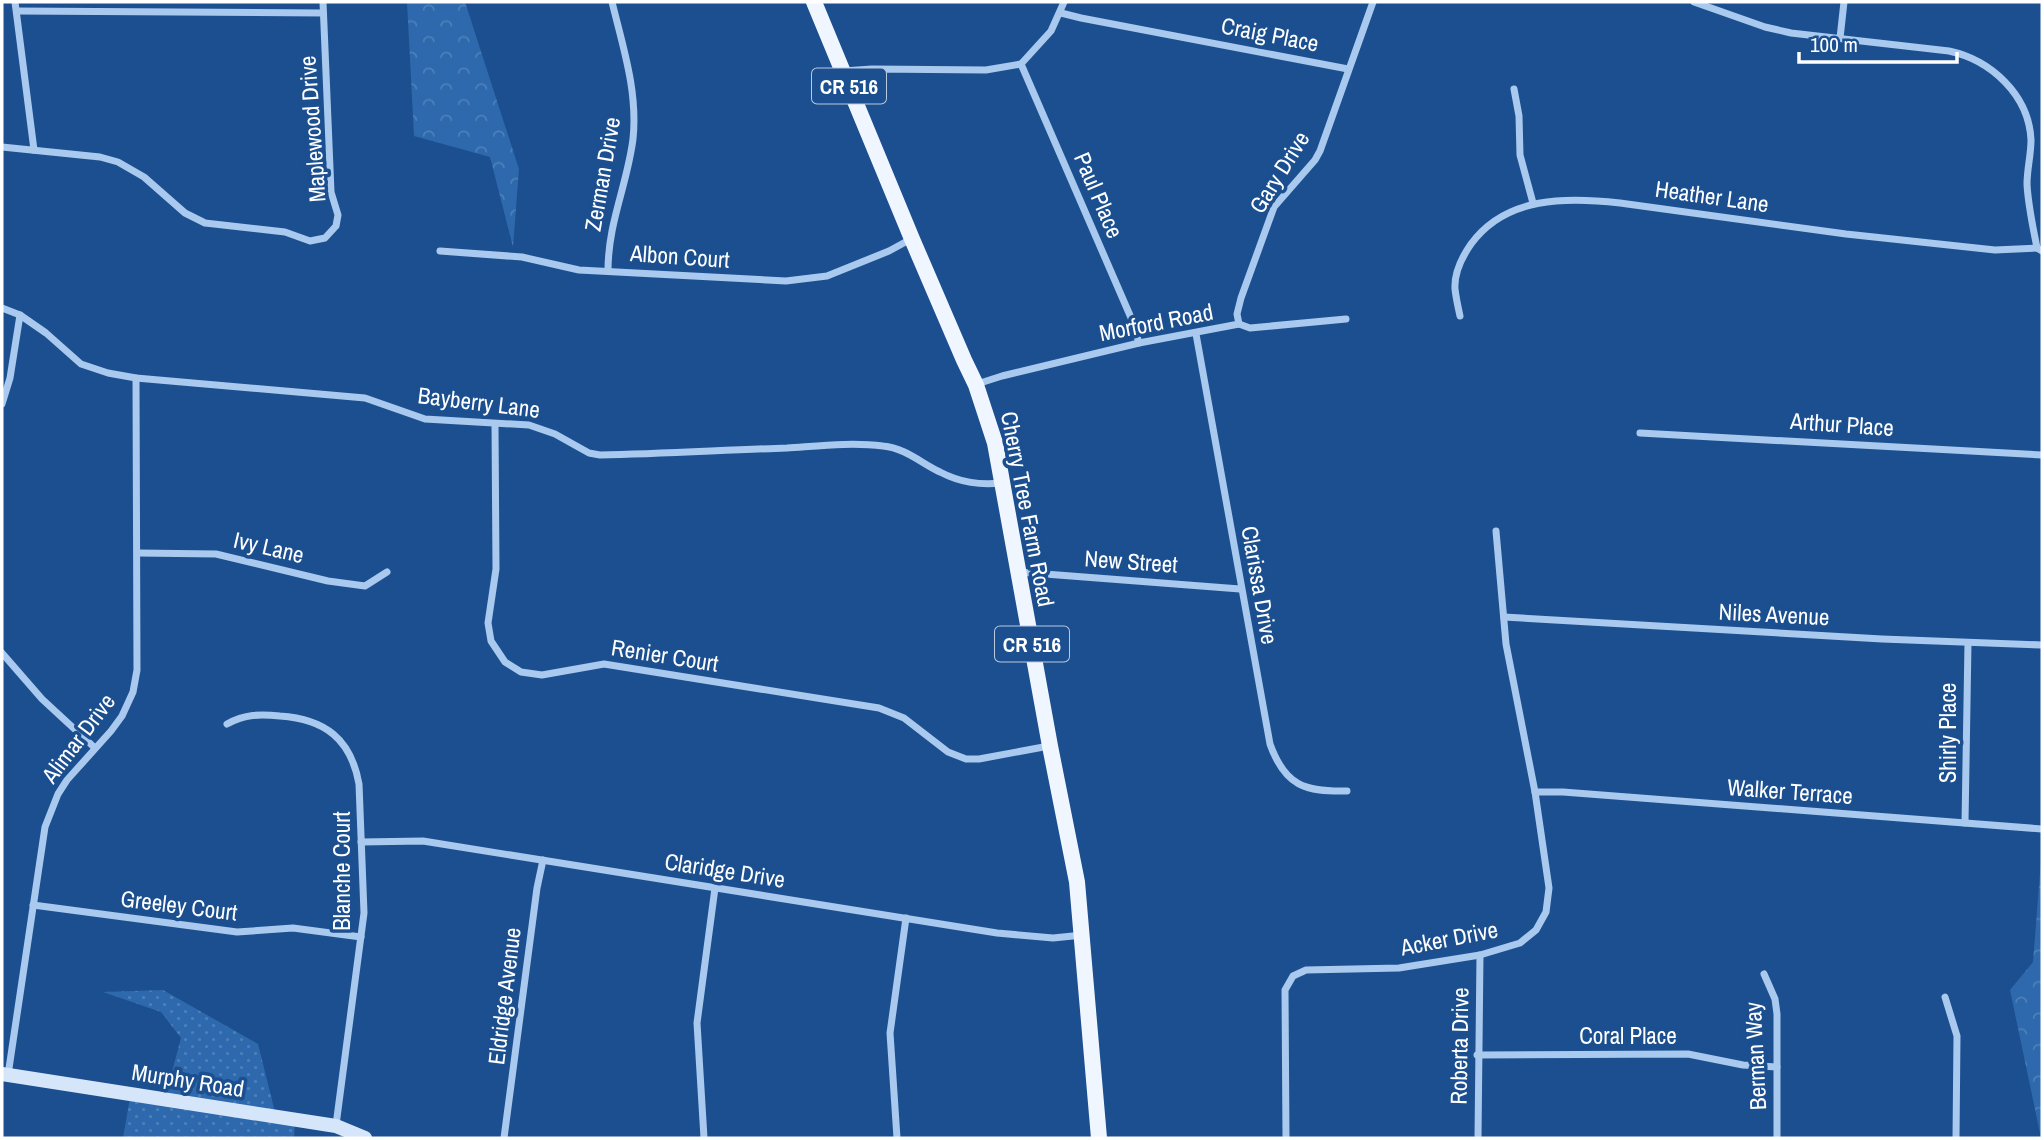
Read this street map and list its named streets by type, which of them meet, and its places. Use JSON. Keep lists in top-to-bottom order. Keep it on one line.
{"streets":{"main road":["CR 516","Cherry Tree Farm Road"],"street":["Craig Place","Maplewood Drive","Gary Drive","Zerman Drive","Paul Place","Heather Lane","Albon Court","Morford Road","Bayberry Lane","Arthur Place","Ivy Lane","New Street","Clarissa Drive","Niles Avenue","Renier Court","Shirly Place","Alimar Drive","Walker Terrace","Claridge Drive","Blanche Court","Greeley Court","Acker Drive","Eldridge Avenue","Coral Place","Roberta Drive","Berman Way","Murphy Road"]},"crossings":[["Craig Place","Gary Drive"],["Gary Drive","Morford Road"],["Zerman Drive","Albon Court"],["Paul Place","Morford Road"],["Albon Court","Cherry Tree Farm Road"],["Morford Road","Cherry Tree Farm Road"],["Morford Road","Clarissa Drive"],["Bayberry Lane","Cherry Tree Farm Road"],["Bayberry Lane","Renier Court"],["Bayberry Lane","Alimar Drive"],["Cherry Tree Farm Road","New Street"],["Cherry Tree Farm Road","Renier Court"],["Cherry Tree Farm Road","Claridge Drive"],["Ivy Lane","Alimar Drive"],["New Street","Clarissa Drive"],["Niles Avenue","Shirly Place"],["Niles Avenue","Acker Drive"],["Shirly Place","Walker Terrace"],["Alimar Drive","Greeley Court"],["Alimar Drive","Murphy Road"],["Walker Terrace","Acker Drive"],["Claridge Drive","Blanche Court"],["Claridge Drive","Eldridge Avenue"],["Blanche Court","Greeley Court"],["Blanche Court","Murphy Road"],["Acker Drive","Roberta Drive"],["Coral Place","Roberta Drive"],["Coral Place","Berman Way"]],"scale_bar":"100 m"}
